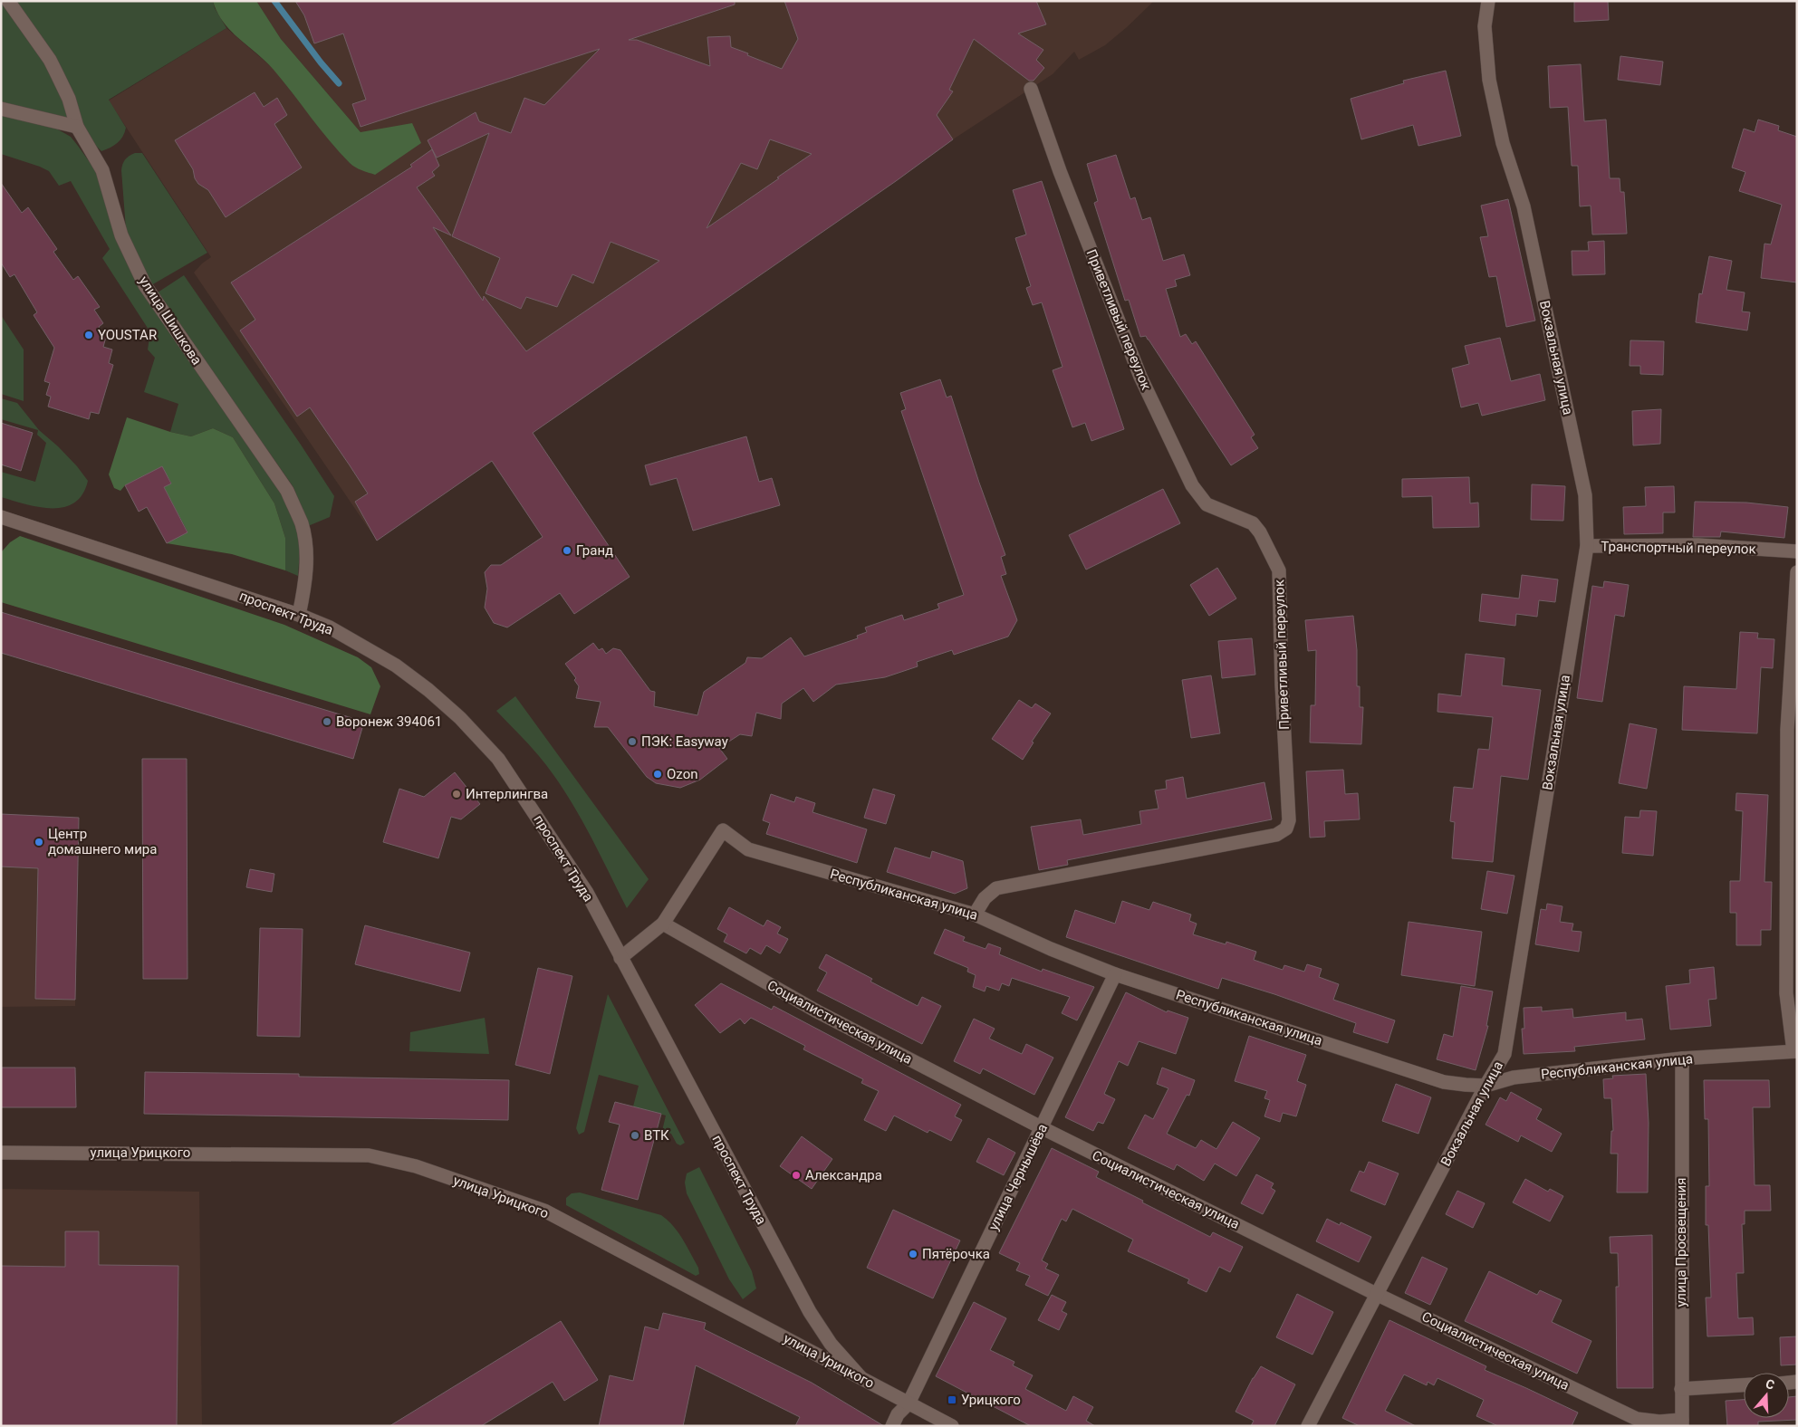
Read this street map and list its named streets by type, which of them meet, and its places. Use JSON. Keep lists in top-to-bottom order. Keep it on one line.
{"streets":{"street":["Приветливый переулок","улица Шишкова","Вокзальная улица","Транспортный переулок","проспект Труда","Республиканская улица","Социалистическая улица","улица Урицкого","улица Чернышёва","улица Просвещения"]},"crossings":[["Приветливый переулок","Республиканская улица"],["улица Шишкова","проспект Труда"],["Вокзальная улица","Транспортный переулок"],["Вокзальная улица","Республиканская улица"],["Вокзальная улица","Социалистическая улица"],["проспект Труда","улица Урицкого"],["Республиканская улица","Социалистическая улица"],["Республиканская улица","улица Чернышёва"],["Республиканская улица","улица Просвещения"],["Социалистическая улица","улица Чернышёва"],["Социалистическая улица","улица Просвещения"],["улица Урицкого","улица Чернышёва"]],"places":{"other":["YOUSTAR","Гранд","Воронеж 394061","ПЭК: Easyway","Ozon","Интерлингва","Центр домашнего мира","ВТК","Александра","Пятёрочка"],"transit":["Урицкого"]},"north":"top"}
